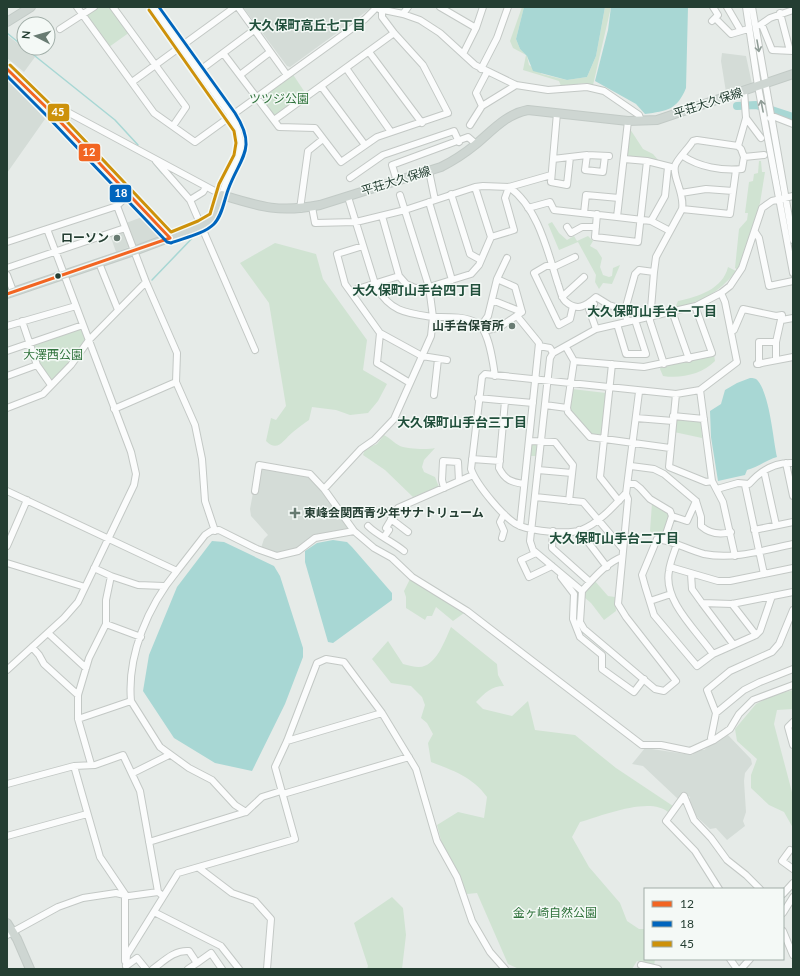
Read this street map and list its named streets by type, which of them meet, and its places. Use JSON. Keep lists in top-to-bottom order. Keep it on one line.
{"streets":{"main road":["平荘大久保線"]},"districts":["大久保町高丘七丁目","大久保町山手台四丁目","大久保町山手台一丁目","大久保町山手台三丁目","大久保町山手台二丁目"],"parks":["ツツジ公園","大澤西公園","金ヶ崎自然公園"],"places":{"other":["ローソン","山手台保育所"],"health":["東峰会関西青少年サナトリューム"]},"lines":["transit line 18","transit line 45","transit line 12"],"legend":["12","18","45"],"north":"left"}
